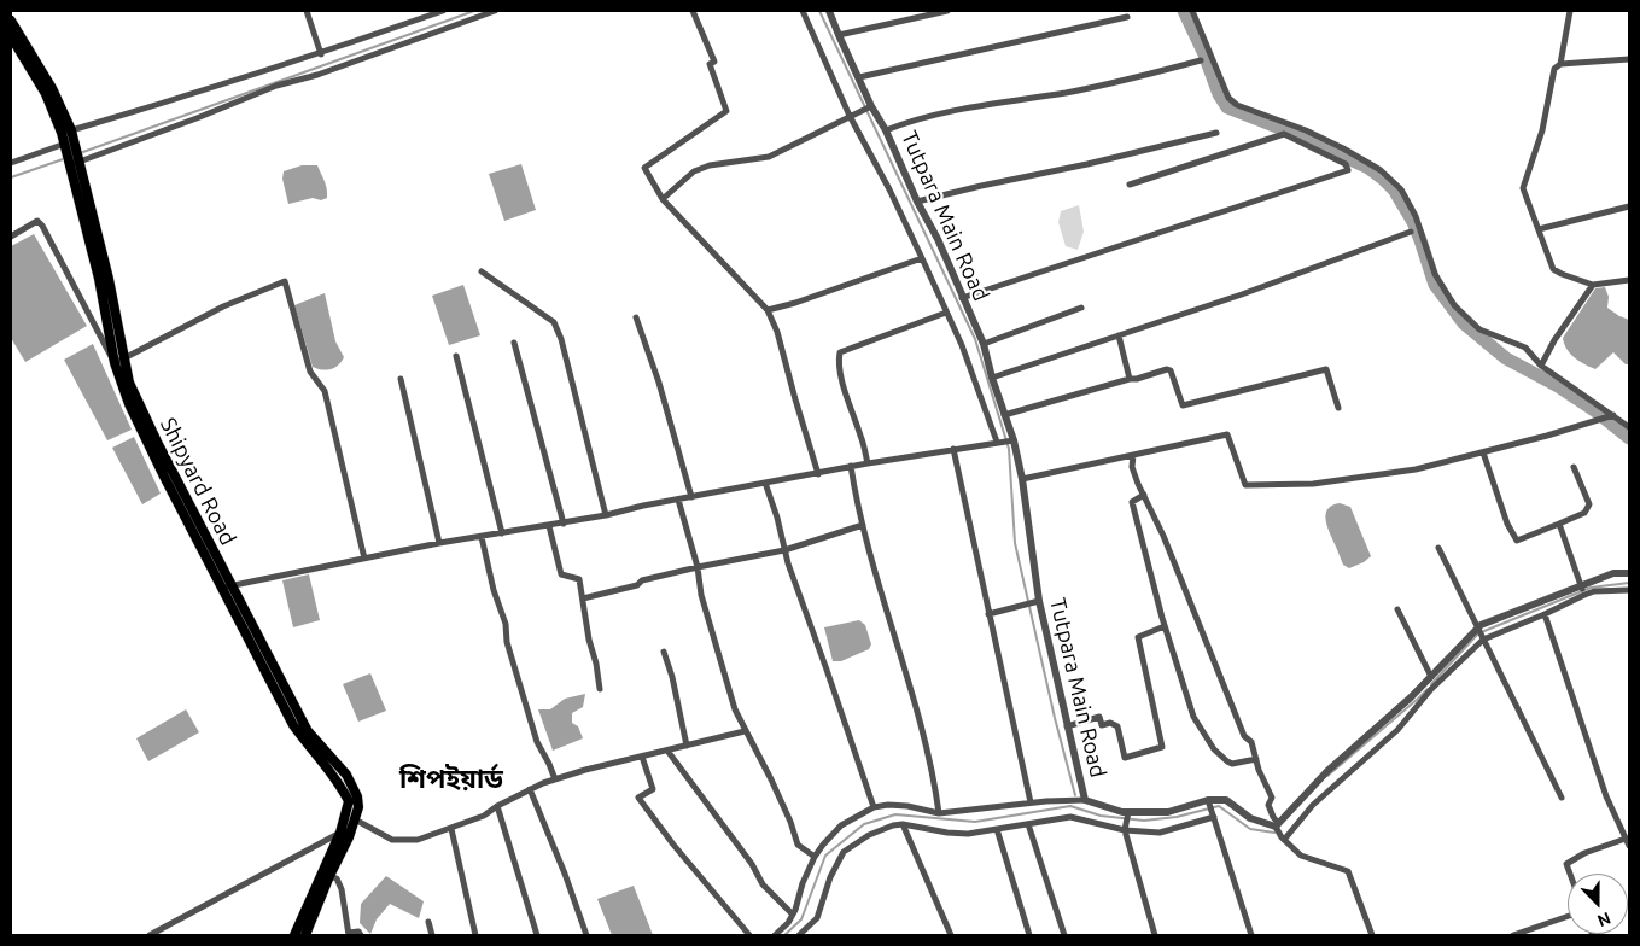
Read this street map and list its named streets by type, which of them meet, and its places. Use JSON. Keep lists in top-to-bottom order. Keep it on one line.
{"streets":{"main road":["Shipyard Road"],"street":["Tutpara Main Road"]},"districts":["শিপইয়ার্ড"],"north":"bottom"}
